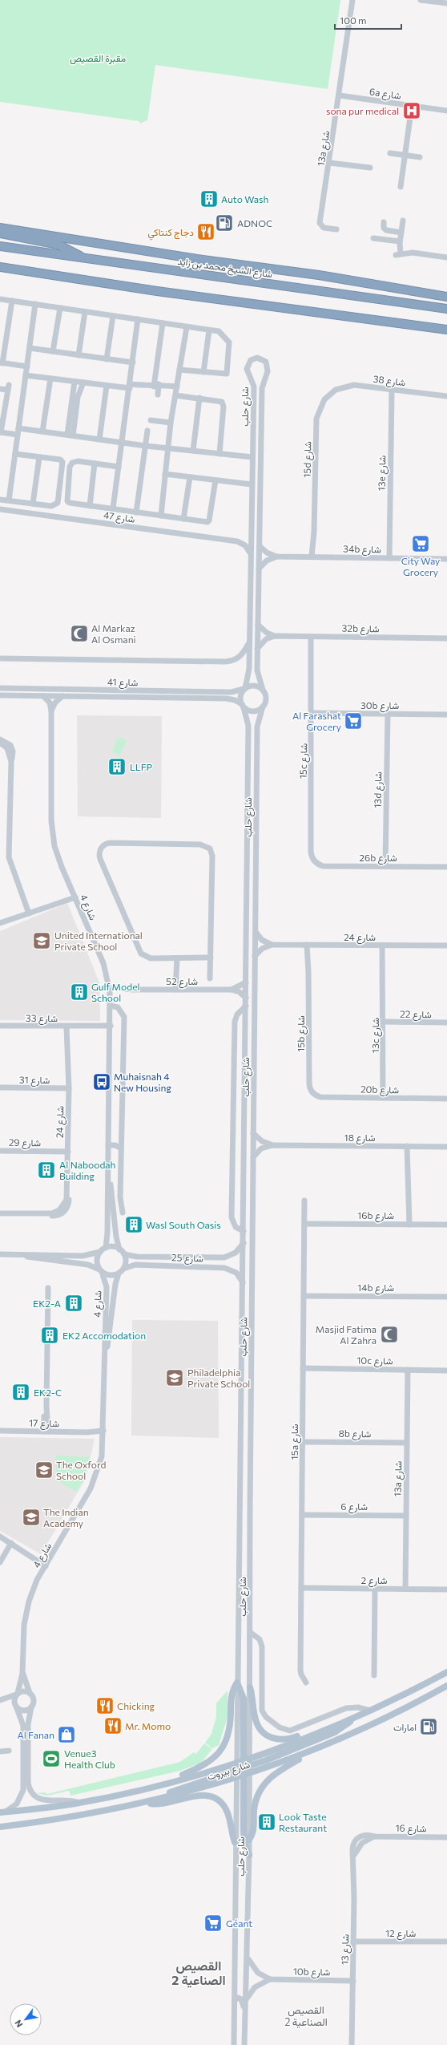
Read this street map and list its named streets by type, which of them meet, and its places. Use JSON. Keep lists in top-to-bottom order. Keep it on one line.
{"streets":{"highway":["شارع الشيخ محمد بن زايد"],"main road":["شارع بيروت"],"street":["6a شارع","13a شارع","شارع 38","شارع حلب","15d شارع","13e شارع","شارع 47","34b شارع","32b شارع","شارع 41","30b شارع","15c شارع","13d شارع","26b شارع","شارع 4","شارع 24","شارع 52","شارع 22","شارع 33","15b شارع","13c شارع","شارع 31","20b شارع","شارع 18","شارع 29","16b شارع","شارع 25","14b شارع","10c شارع","شارع 17","8b شارع","15a شارع","شارع 6","شارع 2","شارع 16","شارع 12","شارع 13","10b شارع"]},"crossings":[["6a شارع","13a شارع"],["13a شارع","10c شارع"],["13a شارع","8b شارع"],["13a شارع","شارع 6"],["13a شارع","شارع 2"],["شارع 38","15d شارع"],["شارع 38","13e شارع"],["شارع حلب","34b شارع"],["شارع حلب","شارع 41"],["شارع حلب","شارع 52"],["شارع حلب","شارع 18"],["شارع حلب","شارع 25"],["شارع حلب","شارع بيروت"],["شارع حلب","10b شارع"],["15d شارع","34b شارع"],["13e شارع","34b شارع"],["32b شارع","15c شارع"],["شارع 41","شارع 4"],["30b شارع","15c شارع"],["30b شارع","13d شارع"],["15c شارع","26b شارع"],["13d شارع","26b شارع"],["شارع 4","شارع 52"],["شارع 4","شارع 33"],["شارع 4","شارع 25"],["شارع 4","شارع 17"],["شارع 24","شارع 33"],["شارع 24","15b شارع"],["شارع 24","13c شارع"],["شارع 24","شارع 31"],["شارع 24","شارع 29"],["شارع 22","13c شارع"],["15b شارع","20b شارع"],["13c شارع","20b شارع"],["16b شارع","15a شارع"],["14b شارع","15a شارع"],["10c شارع","15a شارع"],["8b شارع","15a شارع"],["15a شارع","شارع 6"],["15a شارع","شارع 2"],["شارع 16","شارع 13"],["شارع 12","شارع 13"],["شارع 13","10b شارع"]],"districts":["القصيص الصناعية 2","القصيص الصناعية 2"],"parks":["مقبرة القصيص"],"places":{"hospital":["sona pur medical"],"building":["Auto Wash","LLFP","Gulf Model School","Al Naboodah Building","Wasl South Oasis","EK2-A","EK2 Accomodation","EK2-C","Look Taste Restaurant"],"fuel station":["ADNOC","امارات"],"restaurant":["دجاج كنتاكي","Chicking","Mr. Momo"],"supermarket":["City Way Grocery","Al Farashat Grocery","Géant"],"mosque":["Al Markaz Al Osmani","Masjid Fatima Al Zahra"],"school or university":["United International Private School","Philadelphia Private School","The Oxford School","The Indian Academy"],"bus stop":["Muhaisnah 4 New Housing"],"shop":["Al Fanan"],"sports":["Venue3 Health Club"]},"scale_bar":"100 m","north":"bottom left"}
